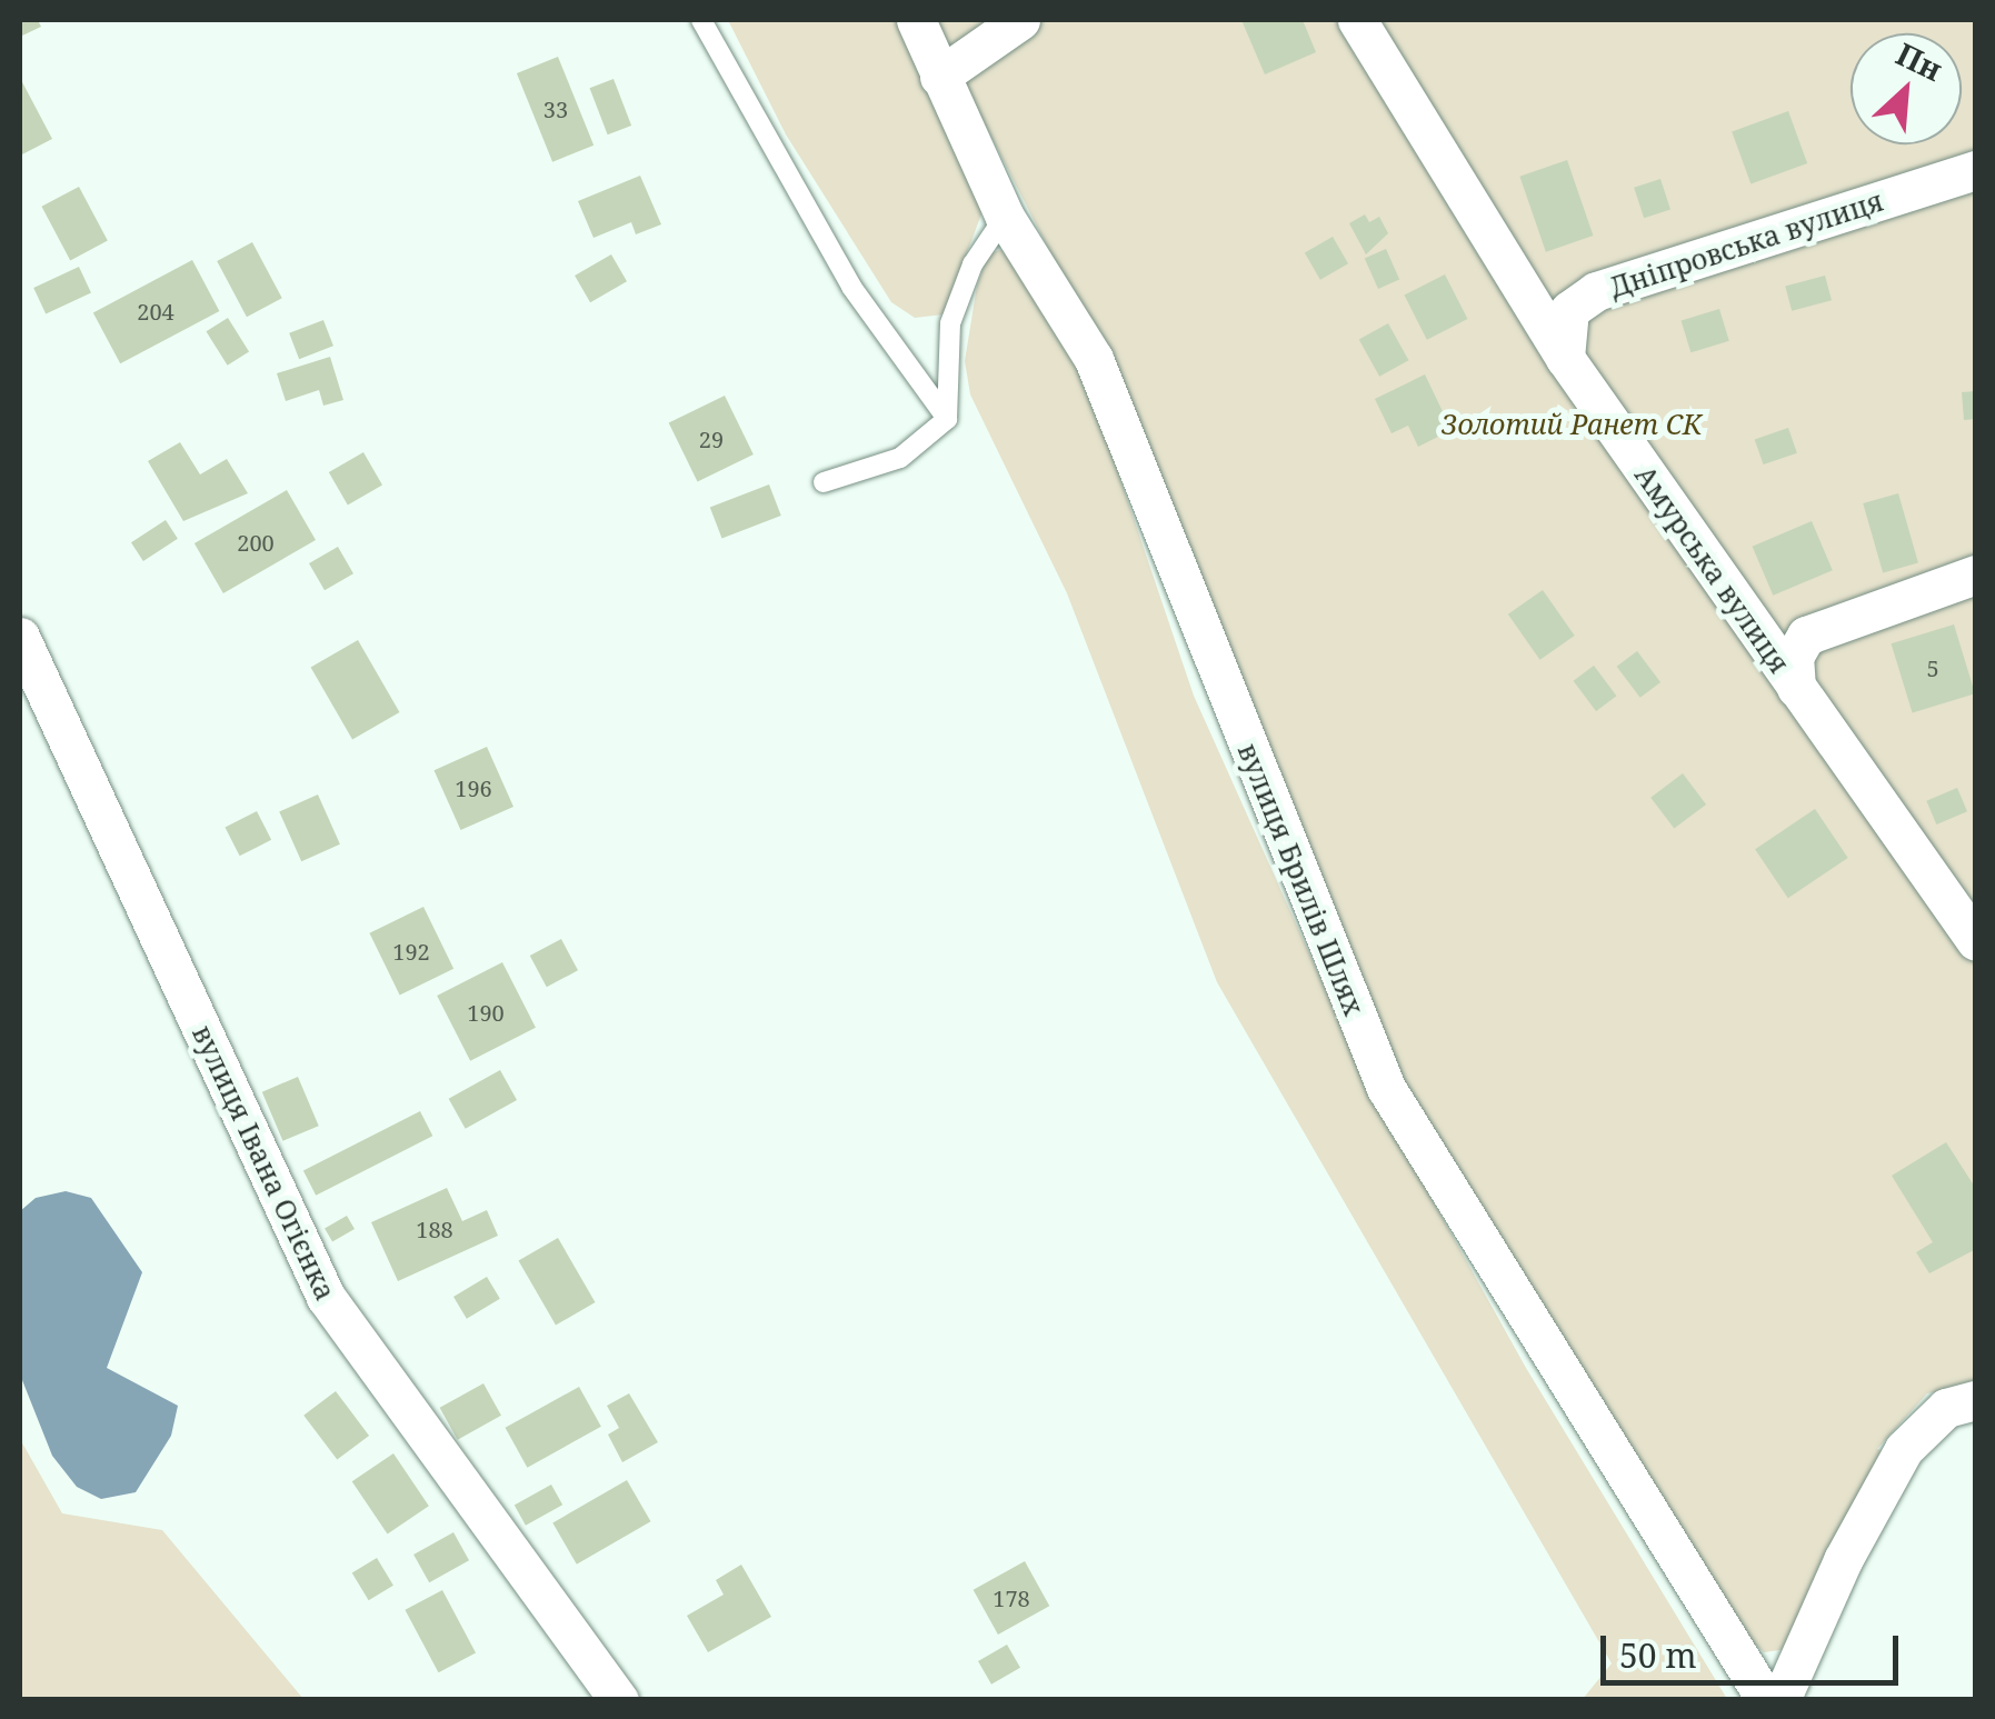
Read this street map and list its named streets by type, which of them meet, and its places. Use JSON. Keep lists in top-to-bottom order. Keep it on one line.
{"streets":{"street":["Дніпровська вулиця","Амурська вулиця","вулиця Брилів Шлях","вулиця Івана Огієнка"]},"crossings":[["Дніпровська вулиця","Амурська вулиця"]],"parks":["Золотий Ранет СК"],"house_numbers":["33","204","29","200","5","196","192","190","188","178"],"scale_bar":"50 m","north":"top right"}
